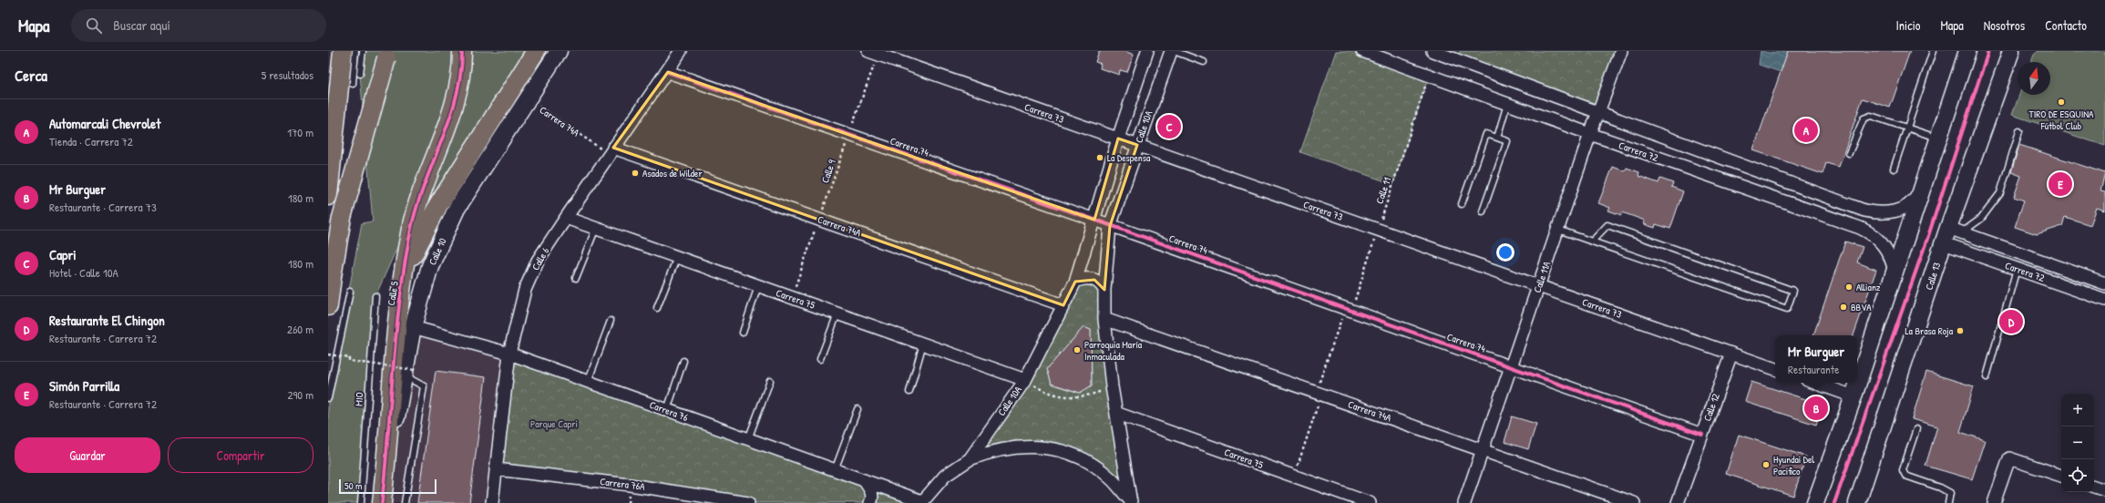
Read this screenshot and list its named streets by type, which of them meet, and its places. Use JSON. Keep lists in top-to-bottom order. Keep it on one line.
{"streets":{"main road":["Calle 10","Calle 13","Calle 5"],"street":["Carrera 73","Carrera 74A","Calle 10A","Carrera 74","Carrera 72","Calle 6","Calle 11A","Carrera 75","Calle 12","Carrera 76","Carrera 76A"],"lane":["MIO"],"path":["Calle 9","Calle 11"]},"crossings":[["Carrera 73","Calle 10A"],["Carrera 73","Calle 9"],["Carrera 73","Calle 11"],["Carrera 73","Calle 11A"],["Carrera 73","Calle 12"],["Carrera 74A","Calle 10A"],["Carrera 74A","Calle 9"],["Carrera 74A","Calle 11"],["Carrera 74A","Calle 10"],["Carrera 74A","Calle 6"],["Carrera 74A","Calle 11A"],["Calle 10A","Carrera 74"],["Calle 10A","Carrera 75"],["Calle 10A","Carrera 76"],["Carrera 74","Calle 9"],["Carrera 74","Calle 11"],["Carrera 74","Calle 6"],["Carrera 74","Calle 11A"],["Carrera 74","Calle 12"],["Carrera 72","Calle 11"],["Carrera 72","Calle 13"],["Carrera 72","Calle 11A"],["Calle 9","Carrera 75"],["Calle 11","Carrera 75"],["Calle 10","Calle 5"],["Calle 10","Carrera 76"],["Calle 6","Carrera 75"],["Calle 6","Carrera 76"],["Calle 6","Carrera 76A"]],"parks":["Parque Capri"],"places":["TIRO DE ESQUINA Fútbol Club","La Despensa","Asados de Wilder","Allianz","BBVA","La Brasa Roja","Parroquia María Inmaculada","Hyundai Del Pacifico"],"scale_bar":"50 m","north":"top","page":{"header":"Mapa","search":"Buscar aquí","nav":["Inicio","Mapa","Nosotros","Contacto"],"heading":["Cerca","5 resultados"],"list":[{"mark":"A","name":"Automarcali Chevrolet","note":"Tienda · Carrera 72","value":"170 m"},{"mark":"B","name":"Mr Burguer","note":"Restaurante · Carrera 73","value":"180 m"},{"mark":"C","name":"Capri","note":"Hotel · Calle 10A","value":"180 m"},{"mark":"D","name":"Restaurante El Chingon","note":"Restaurante · Carrera 72","value":"260 m"},{"mark":"E","name":"Simón Parrilla","note":"Restaurante · Carrera 72","value":"290 m"}],"pins":["C","A","E","D","B"],"popup":["Mr Burguer","Restaurante"],"map_buttons":["+","−"],"buttons":["Guardar","Compartir"],"scale":"50 m"}}
